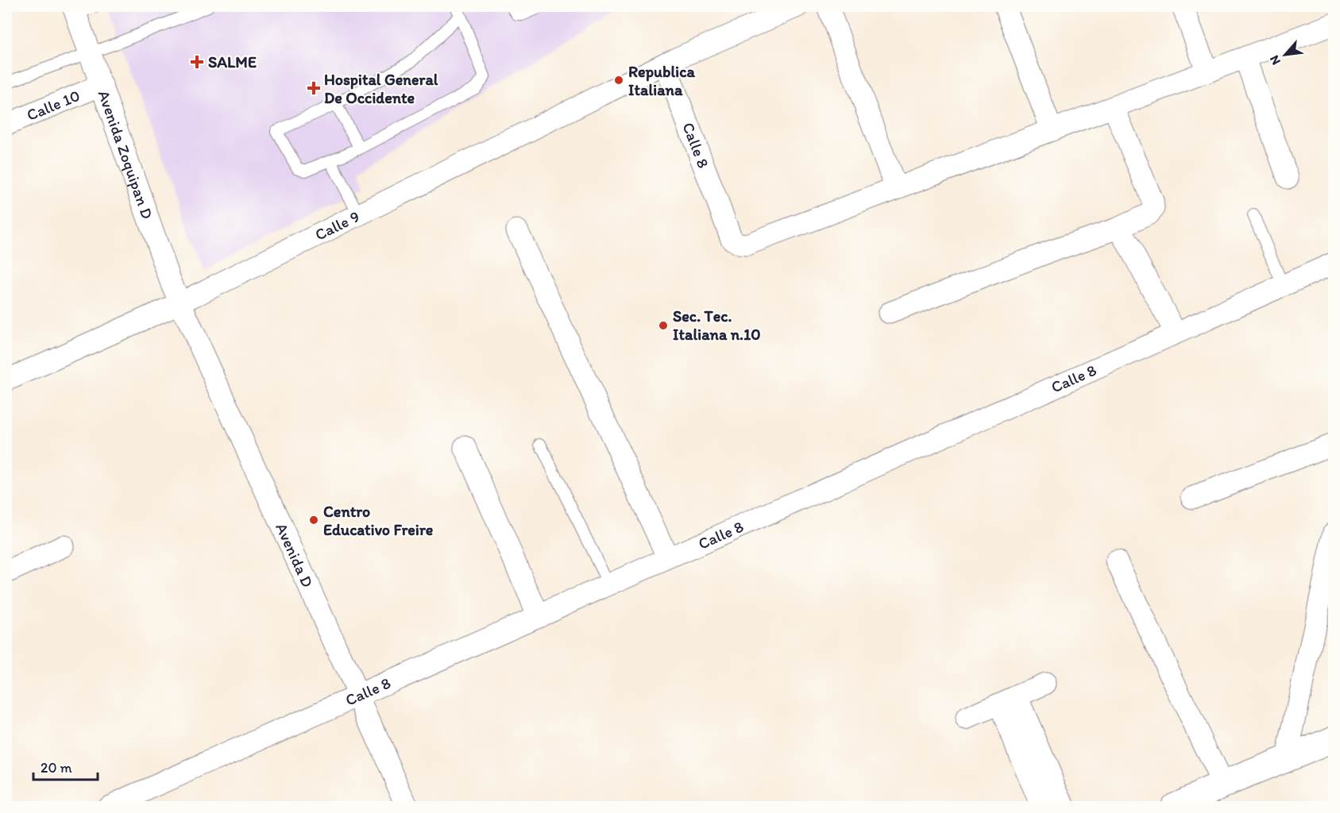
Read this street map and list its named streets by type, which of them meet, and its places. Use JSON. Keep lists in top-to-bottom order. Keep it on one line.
{"streets":{"street":["Calle 10","Calle 8","Avenida Zoquipan D","Calle 9","Avenida D"]},"crossings":[["Calle 10","Avenida Zoquipan D"],["Calle 8","Calle 9"],["Calle 8","Avenida D"],["Avenida Zoquipan D","Calle 9"],["Avenida Zoquipan D","Avenida D"],["Calle 9","Avenida D"]],"places":{"health":["SALME","Hospital General De Occidente"],"other":["Republica Italiana","Sec. Tec. Italiana n.10","Centro Educativo Freire"]},"scale_bar":"20 m","north":"bottom left"}
